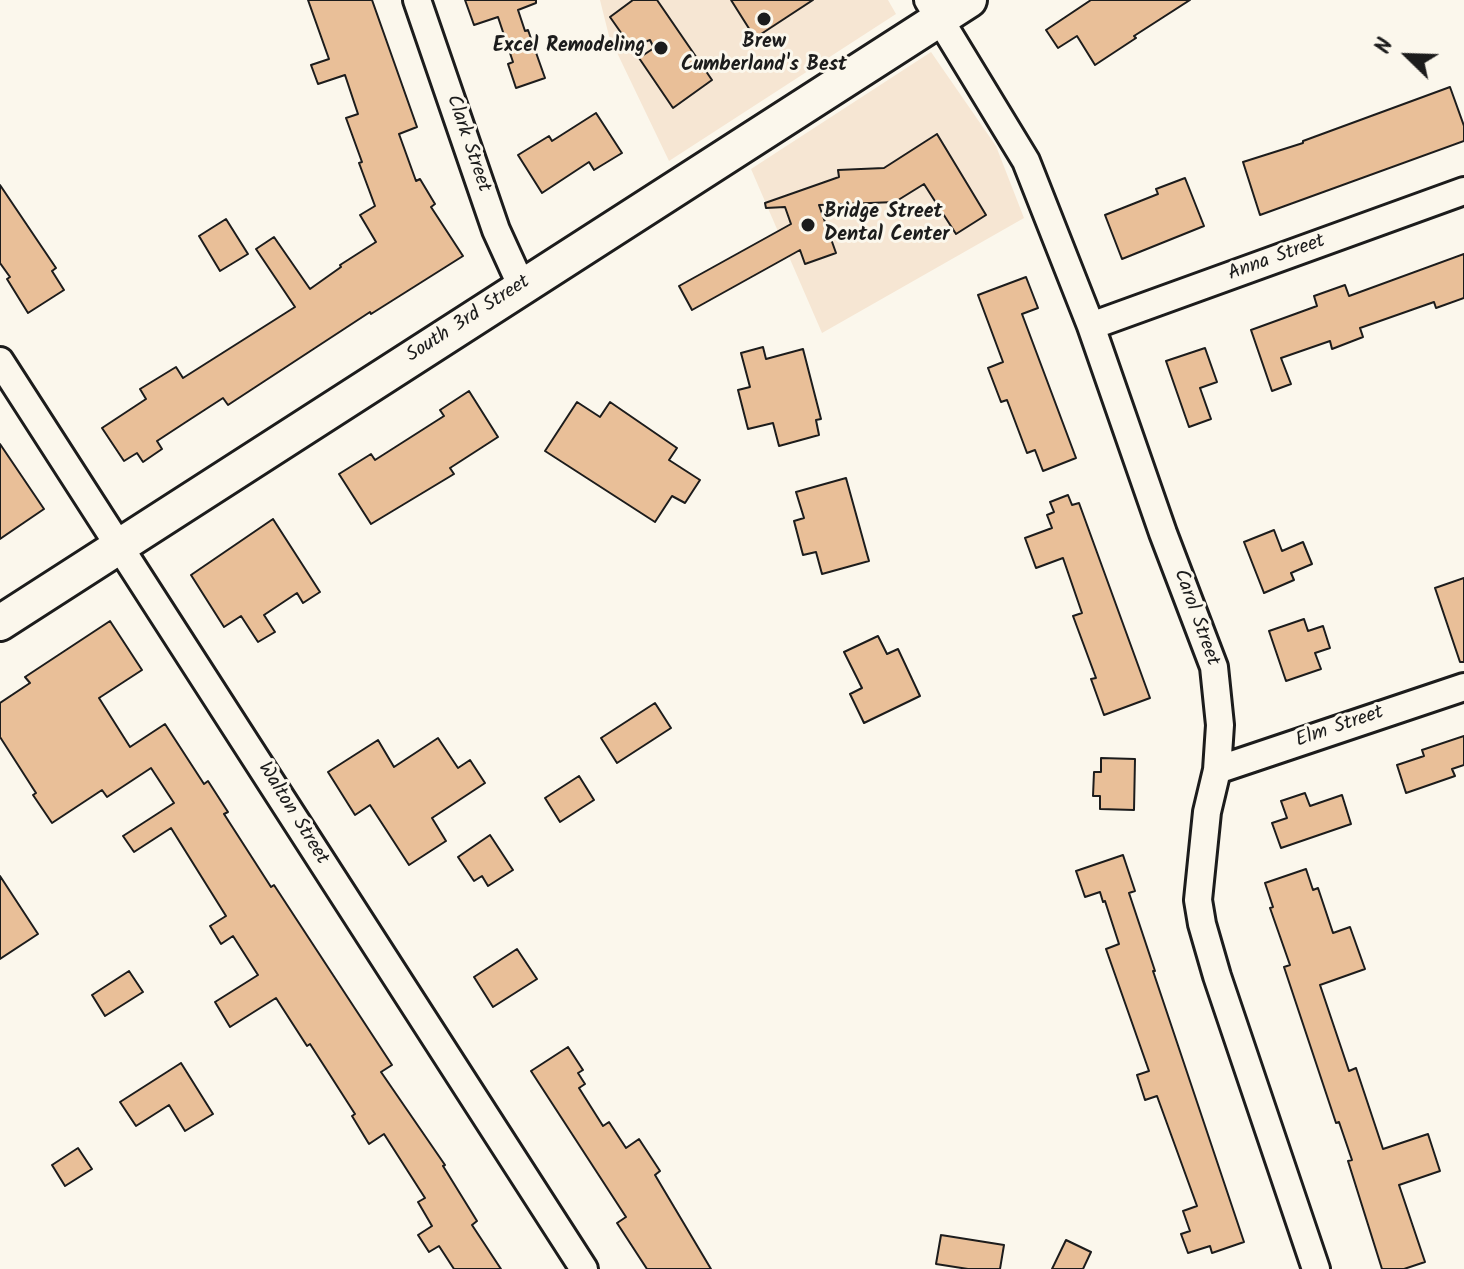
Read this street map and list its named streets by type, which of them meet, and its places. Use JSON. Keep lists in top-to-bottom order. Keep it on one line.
{"streets":{"main road":["South 3rd Street"],"street":["Clark Street","Anna Street","Carol Street","Elm Street","Walton Street"]},"crossings":[["Clark Street","South 3rd Street"],["Anna Street","Carol Street"],["South 3rd Street","Carol Street"],["South 3rd Street","Walton Street"],["Carol Street","Elm Street"]],"places":["Brew Cumberland's Best","Excel Remodeling","Bridge Street Dental Center"],"north":"top left"}
